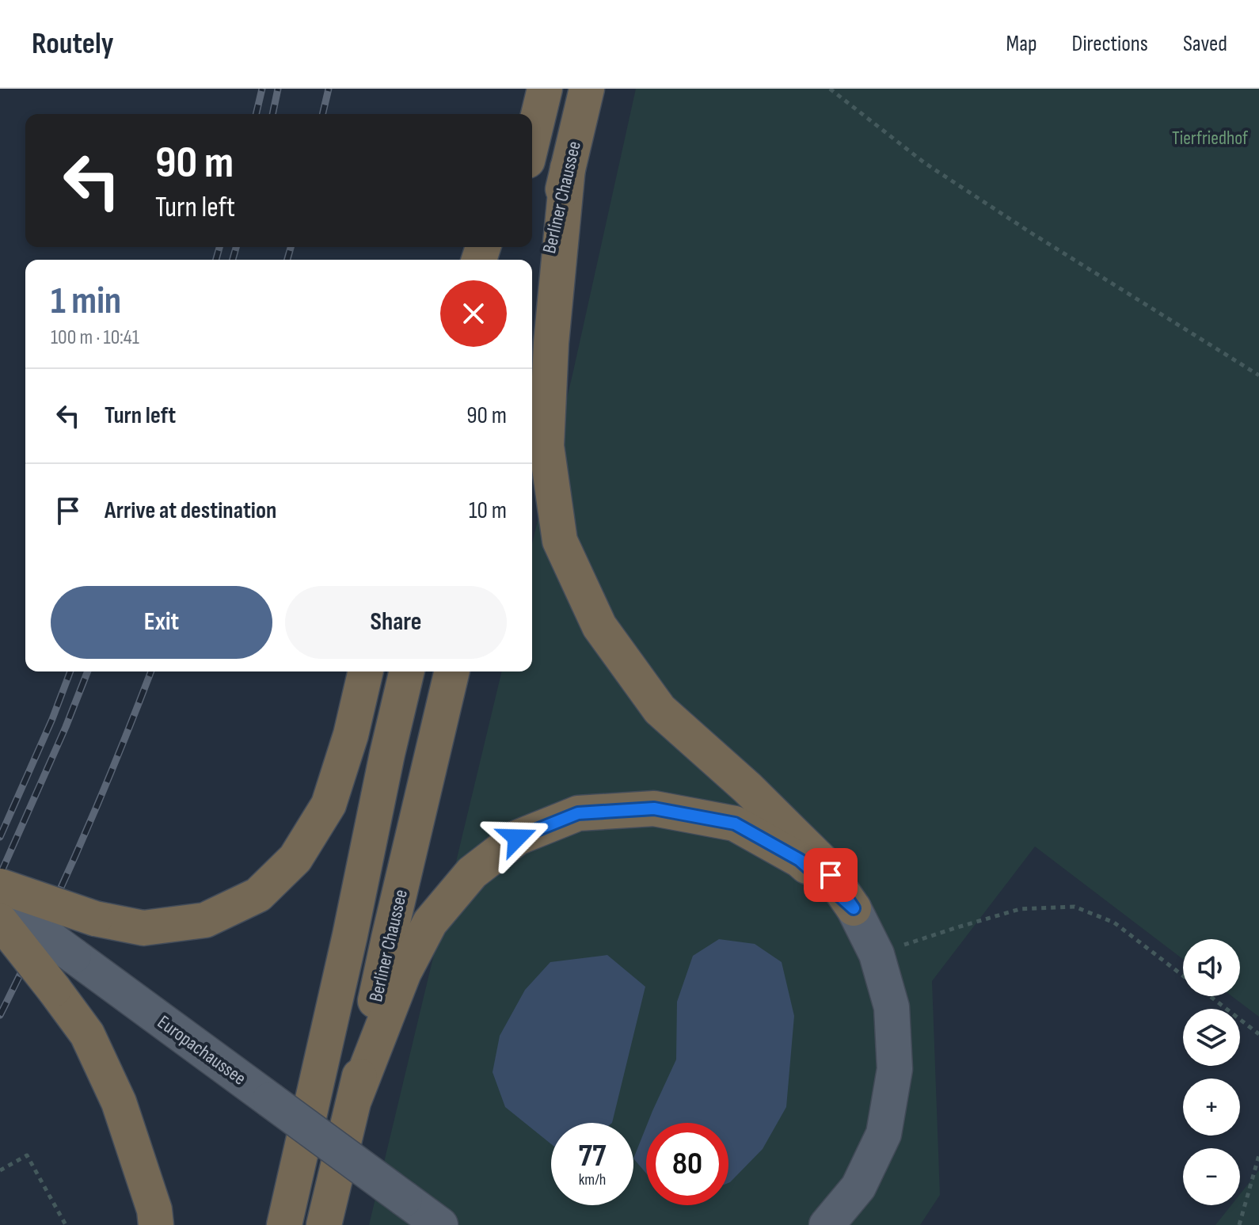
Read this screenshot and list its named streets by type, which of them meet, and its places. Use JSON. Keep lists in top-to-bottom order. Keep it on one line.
{"streets":{"highway":["Berliner Chaussee"],"main road":["Europachaussee"]},"parks":["Tierfriedhof"],"page":{"header":"Routely","nav":["Map","Directions","Saved"],"turn":["90 m","Turn left"],"heading":["1 min","100 m · 10:41"],"list":[{"name":"Turn left","value":"90 m"},{"name":"Arrive at destination","value":"10 m"}],"buttons":["Exit","Share"],"map_buttons":["+","−"],"speed":"77 km/h","limit":"80"}}
